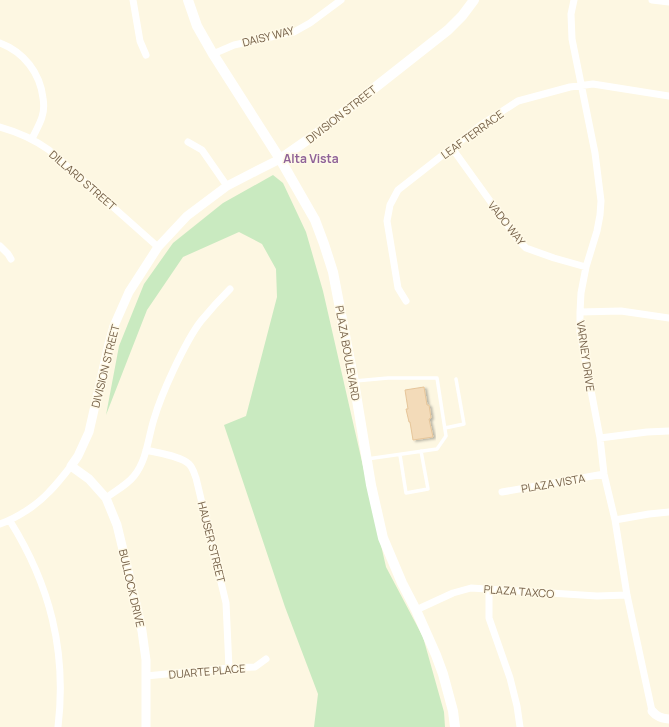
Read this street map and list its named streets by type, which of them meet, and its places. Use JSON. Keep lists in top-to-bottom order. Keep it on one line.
{"streets":{"main road":["DIVISION STREET","PLAZA BOULEVARD"],"street":["DAISY WAY","LEAF TERRACE","DILLARD STREET","VADO WAY","VARNEY DRIVE","PLAZA VISTA","HAUSER STREET","BULLOCK DRIVE","PLAZA TAXCO","DUARTE PLACE"]},"crossings":[["DAISY WAY","PLAZA BOULEVARD"],["DIVISION STREET","DILLARD STREET"],["DIVISION STREET","PLAZA BOULEVARD"],["DIVISION STREET","BULLOCK DRIVE"],["LEAF TERRACE","VADO WAY"],["LEAF TERRACE","VARNEY DRIVE"],["VADO WAY","VARNEY DRIVE"],["PLAZA BOULEVARD","PLAZA TAXCO"],["VARNEY DRIVE","PLAZA VISTA"],["VARNEY DRIVE","PLAZA TAXCO"],["HAUSER STREET","DUARTE PLACE"],["BULLOCK DRIVE","DUARTE PLACE"]],"districts":["Alta Vista"]}
